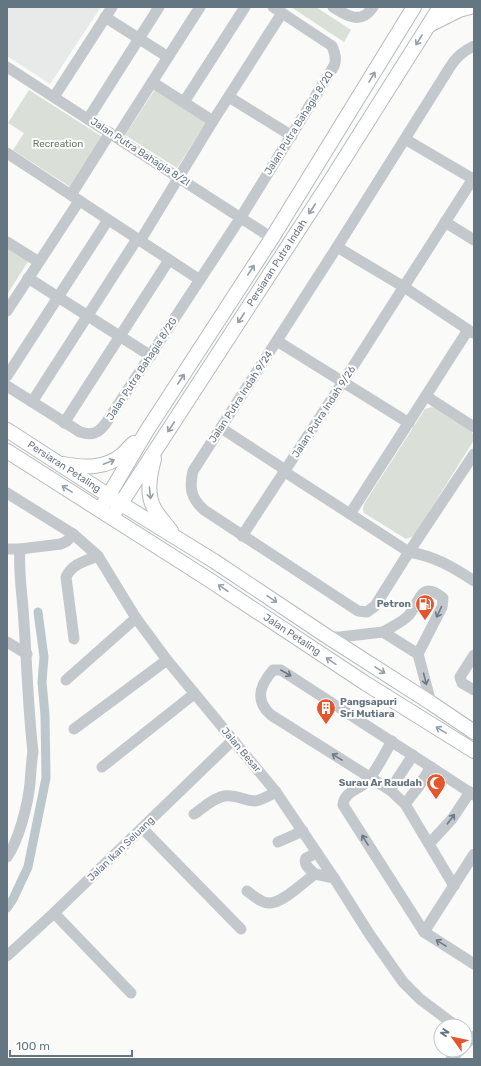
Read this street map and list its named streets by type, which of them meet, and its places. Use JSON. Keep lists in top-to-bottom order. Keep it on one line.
{"streets":{"main road":["Persiaran Putra Indah","Persiaran Petaling","Jalan Petaling"],"street":["Jalan Putra Bahagia 8/2Q","Jalan Putra Bahagia 8/2I","Jalan Putra Bahagia 8/2G","Jalan Putra Indah 9/24","Jalan Putra Indah 9/26","Jalan Besar","Jalan Ikan Seluang"]},"crossings":[["Jalan Putra Bahagia 8/2Q","Jalan Putra Bahagia 8/2I"],["Jalan Putra Bahagia 8/2Q","Jalan Putra Bahagia 8/2G"],["Jalan Putra Bahagia 8/2I","Persiaran Putra Indah"],["Jalan Putra Bahagia 8/2I","Jalan Putra Bahagia 8/2G"],["Persiaran Putra Indah","Persiaran Petaling"],["Persiaran Putra Indah","Jalan Petaling"],["Jalan Putra Indah 9/24","Jalan Putra Indah 9/26"],["Persiaran Petaling","Jalan Petaling"],["Jalan Besar","Jalan Ikan Seluang"]],"parks":["Recreation"],"places":{"fuel station":["Petron"],"building":["Pangsapuri Sri Mutiara"],"mosque":["Surau Ar Raudah"]},"scale_bar":"100 m","north":"top left"}
